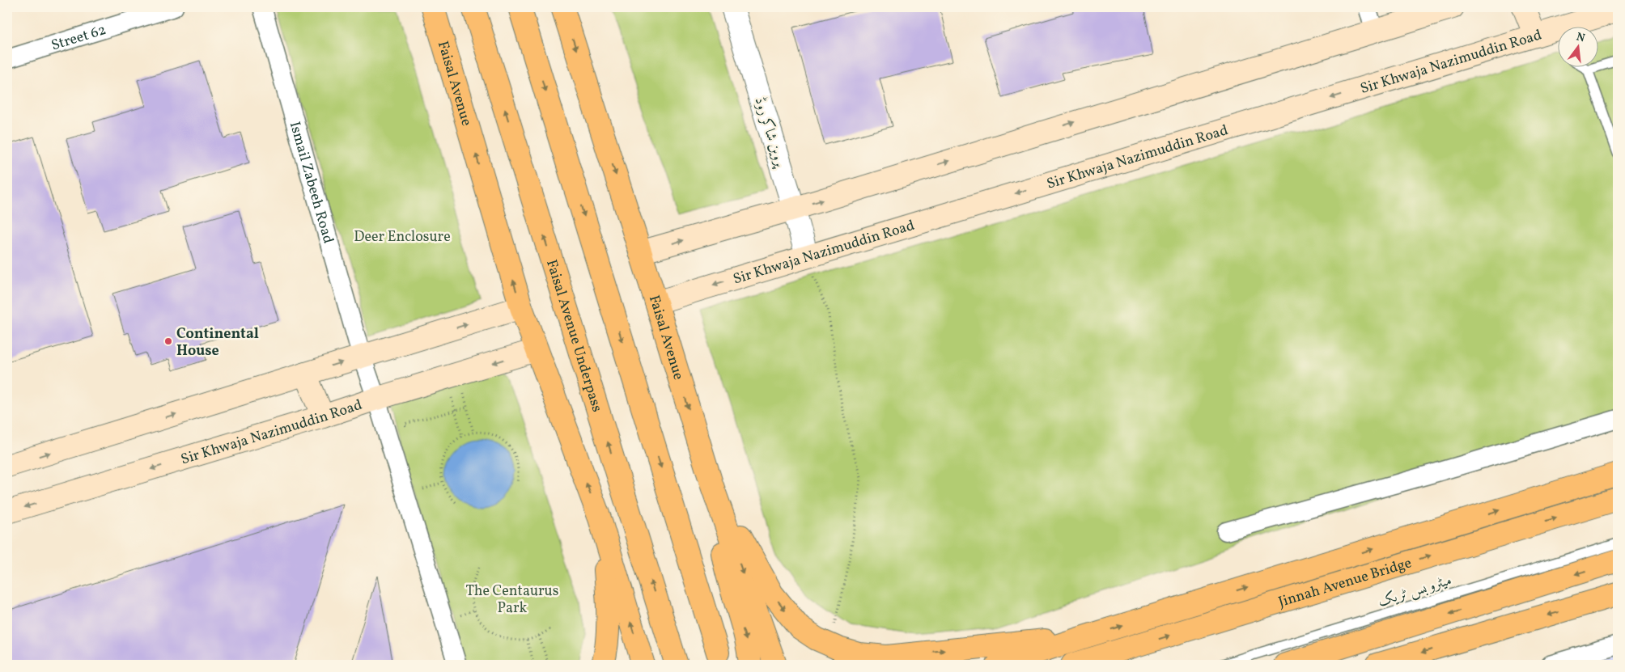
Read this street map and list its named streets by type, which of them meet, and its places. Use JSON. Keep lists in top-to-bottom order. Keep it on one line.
{"streets":{"main road":["Sir Khwaja Nazimuddin Road","Faisal Avenue","Faisal Avenue Underpass","Jinnah Avenue Bridge"],"street":["Street 62","پروین شاکر روڈ","Ismail Zabeeh Road"],"lane":["میٹرو بس ٹریک"]},"crossings":[["Sir Khwaja Nazimuddin Road","Faisal Avenue"],["Sir Khwaja Nazimuddin Road","پروین شاکر روڈ"],["Sir Khwaja Nazimuddin Road","Ismail Zabeeh Road"]],"parks":["Deer Enclosure","The Centaurus Park"],"places":["Continental House"],"north":"top"}
